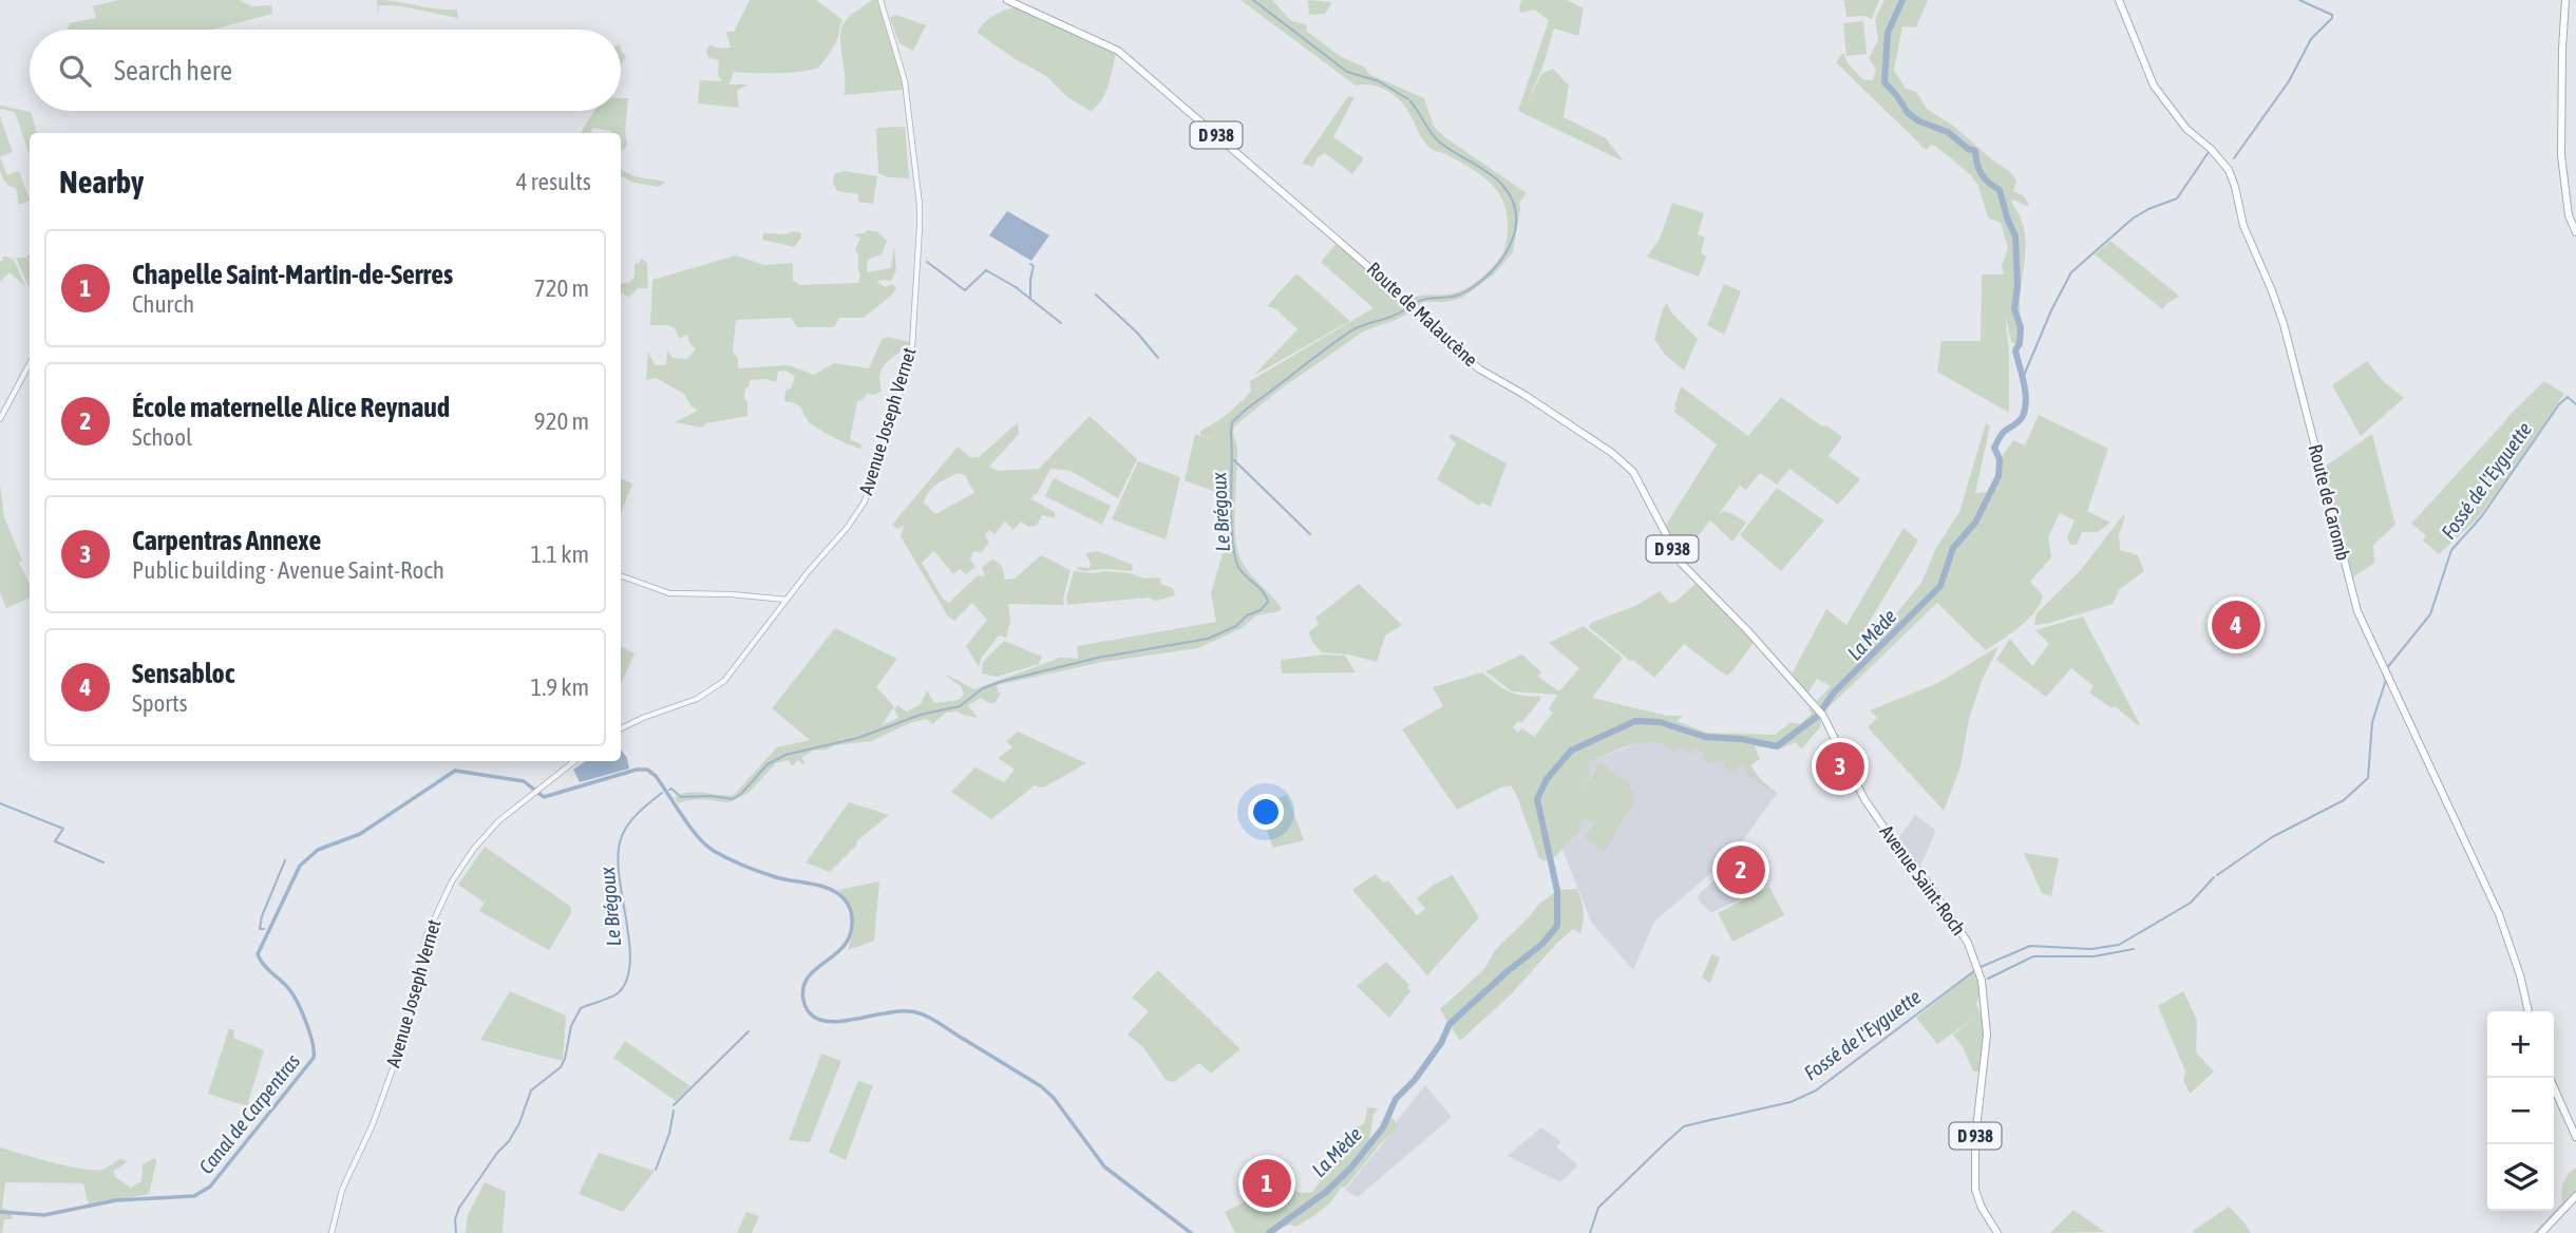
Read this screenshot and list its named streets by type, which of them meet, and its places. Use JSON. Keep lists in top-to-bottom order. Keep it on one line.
{"streets":{"main road":["D 938","Route de Malaucène","Route de Caromb","Avenue Saint-Roch"],"street":["Avenue Joseph Vernet"]},"crossings":[["Route de Malaucène","Avenue Saint-Roch"]],"water":["Fossé de l'Eyguette","Le Brégoux","La Mède","Canal de Carpentras"],"page":{"search":"Search here","heading":["Nearby","4 results"],"list":[{"mark":"1","name":"Chapelle Saint-Martin-de-Serres","note":"Church","value":"720 m"},{"mark":"2","name":"École maternelle Alice Reynaud","note":"School","value":"920 m"},{"mark":"3","name":"Carpentras Annexe","note":"Public building · Avenue Saint-Roch","value":"1.1 km"},{"mark":"4","name":"Sensabloc","note":"Sports","value":"1.9 km"}],"pins":["4","3","2","1"],"map_buttons":["+","−"]}}
